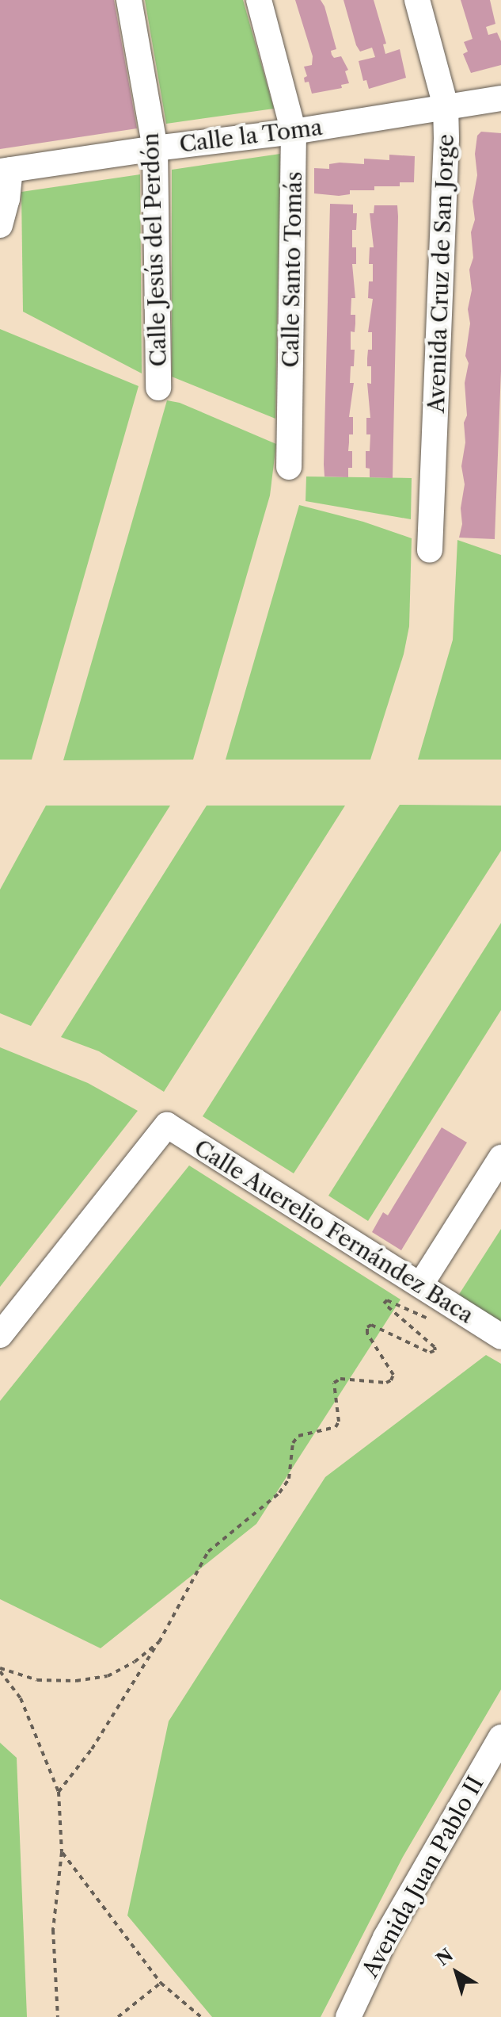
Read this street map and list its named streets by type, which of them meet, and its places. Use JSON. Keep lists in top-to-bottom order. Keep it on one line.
{"streets":{"street":["Calle la Toma","Calle Jesús del Perdón","Calle Santo Tomás","Avenida Cruz de San Jorge","Calle Auerelio Fernández Baca","Avenida Juan Pablo II"]},"crossings":[["Calle la Toma","Calle Jesús del Perdón"],["Calle la Toma","Calle Santo Tomás"],["Calle la Toma","Avenida Cruz de San Jorge"]],"north":"top left"}
